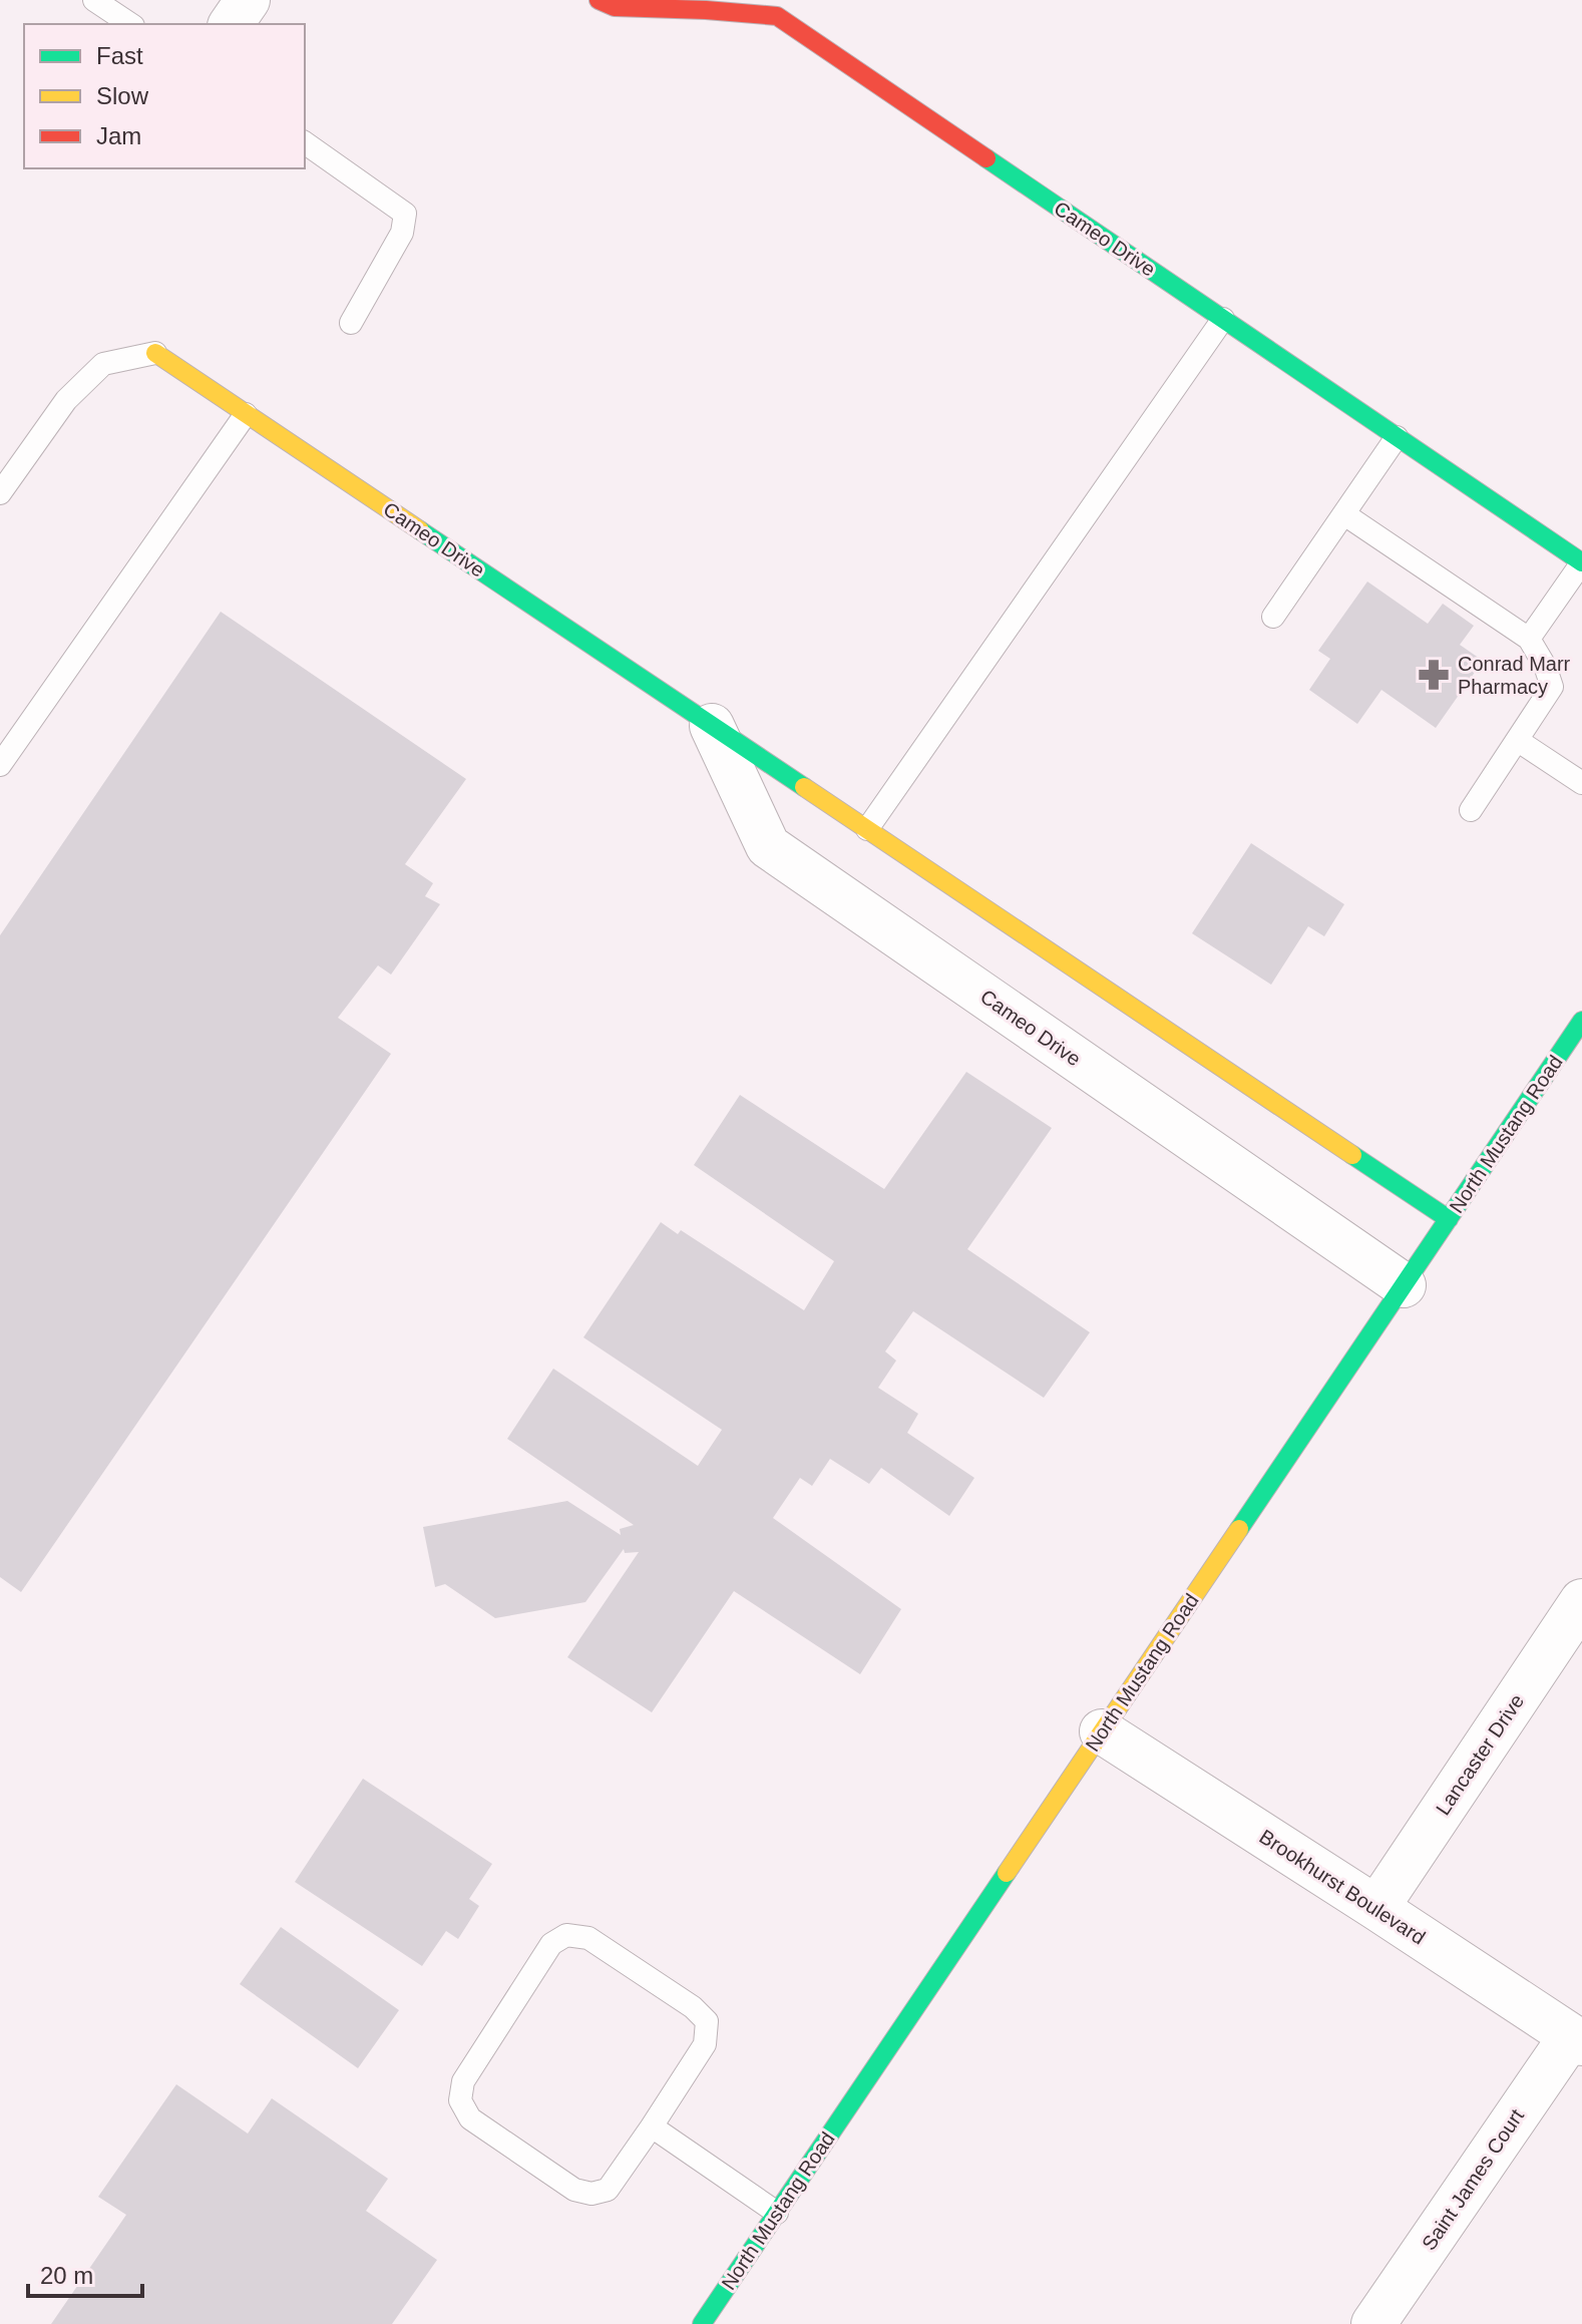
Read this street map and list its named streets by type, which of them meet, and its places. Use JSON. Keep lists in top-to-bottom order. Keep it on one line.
{"streets":{"street":["Cameo Drive","North Mustang Road","Lancaster Drive","Brookhurst Boulevard","Saint James Court"]},"crossings":[["Cameo Drive","North Mustang Road"],["North Mustang Road","Brookhurst Boulevard"],["Lancaster Drive","Brookhurst Boulevard"],["Brookhurst Boulevard","Saint James Court"]],"places":{"pharmacy":["Conrad Marr Pharmacy"]},"legend":["Fast","Slow","Jam"],"scale_bar":"20 m"}
